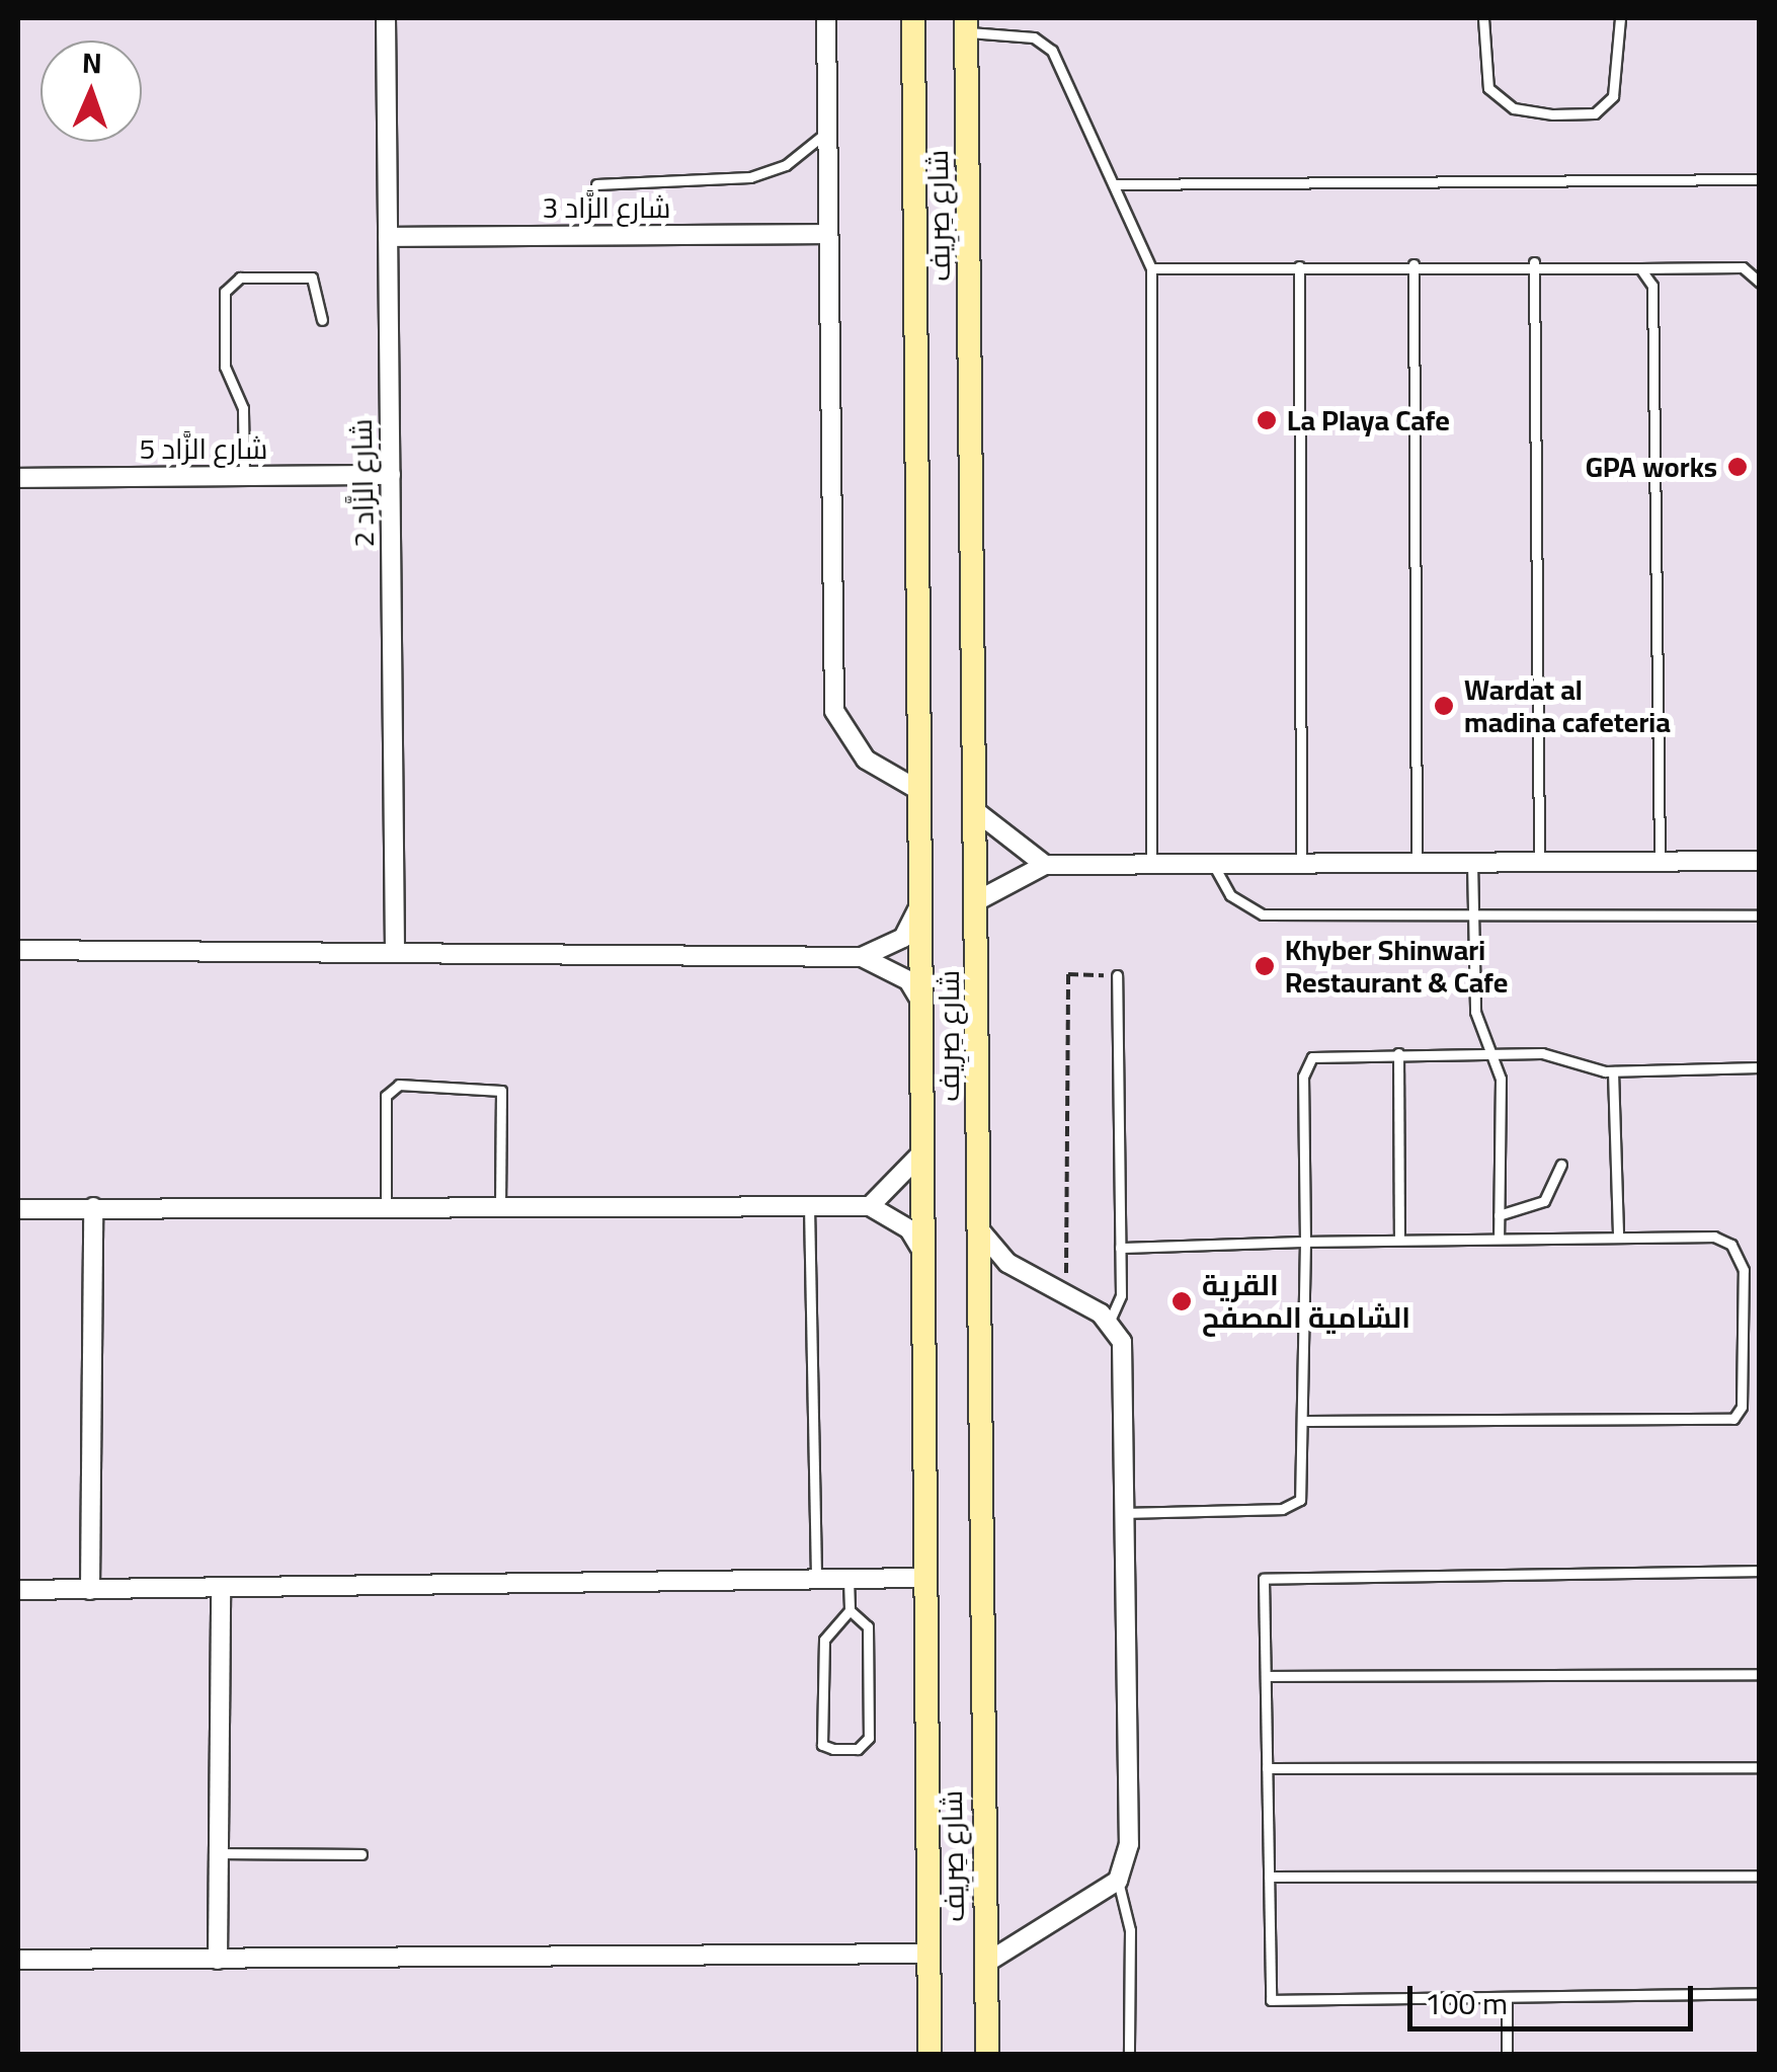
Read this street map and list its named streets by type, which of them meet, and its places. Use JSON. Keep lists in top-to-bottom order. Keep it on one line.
{"streets":{"main road":["شارع صِرِيف"],"street":["شارع الزَّاد 3","شارع الزَّاد 5","شارع الزَّاد 2"]},"crossings":[["شارع الزَّاد 3","شارع الزَّاد 2"],["شارع الزَّاد 5","شارع الزَّاد 2"]],"places":["La Playa Cafe","GPA works","Wardat al madina cafeteria","Khyber Shinwari Restaurant & Cafe","القرية الشامية المصفح"],"scale_bar":"100 m","north":"top"}
